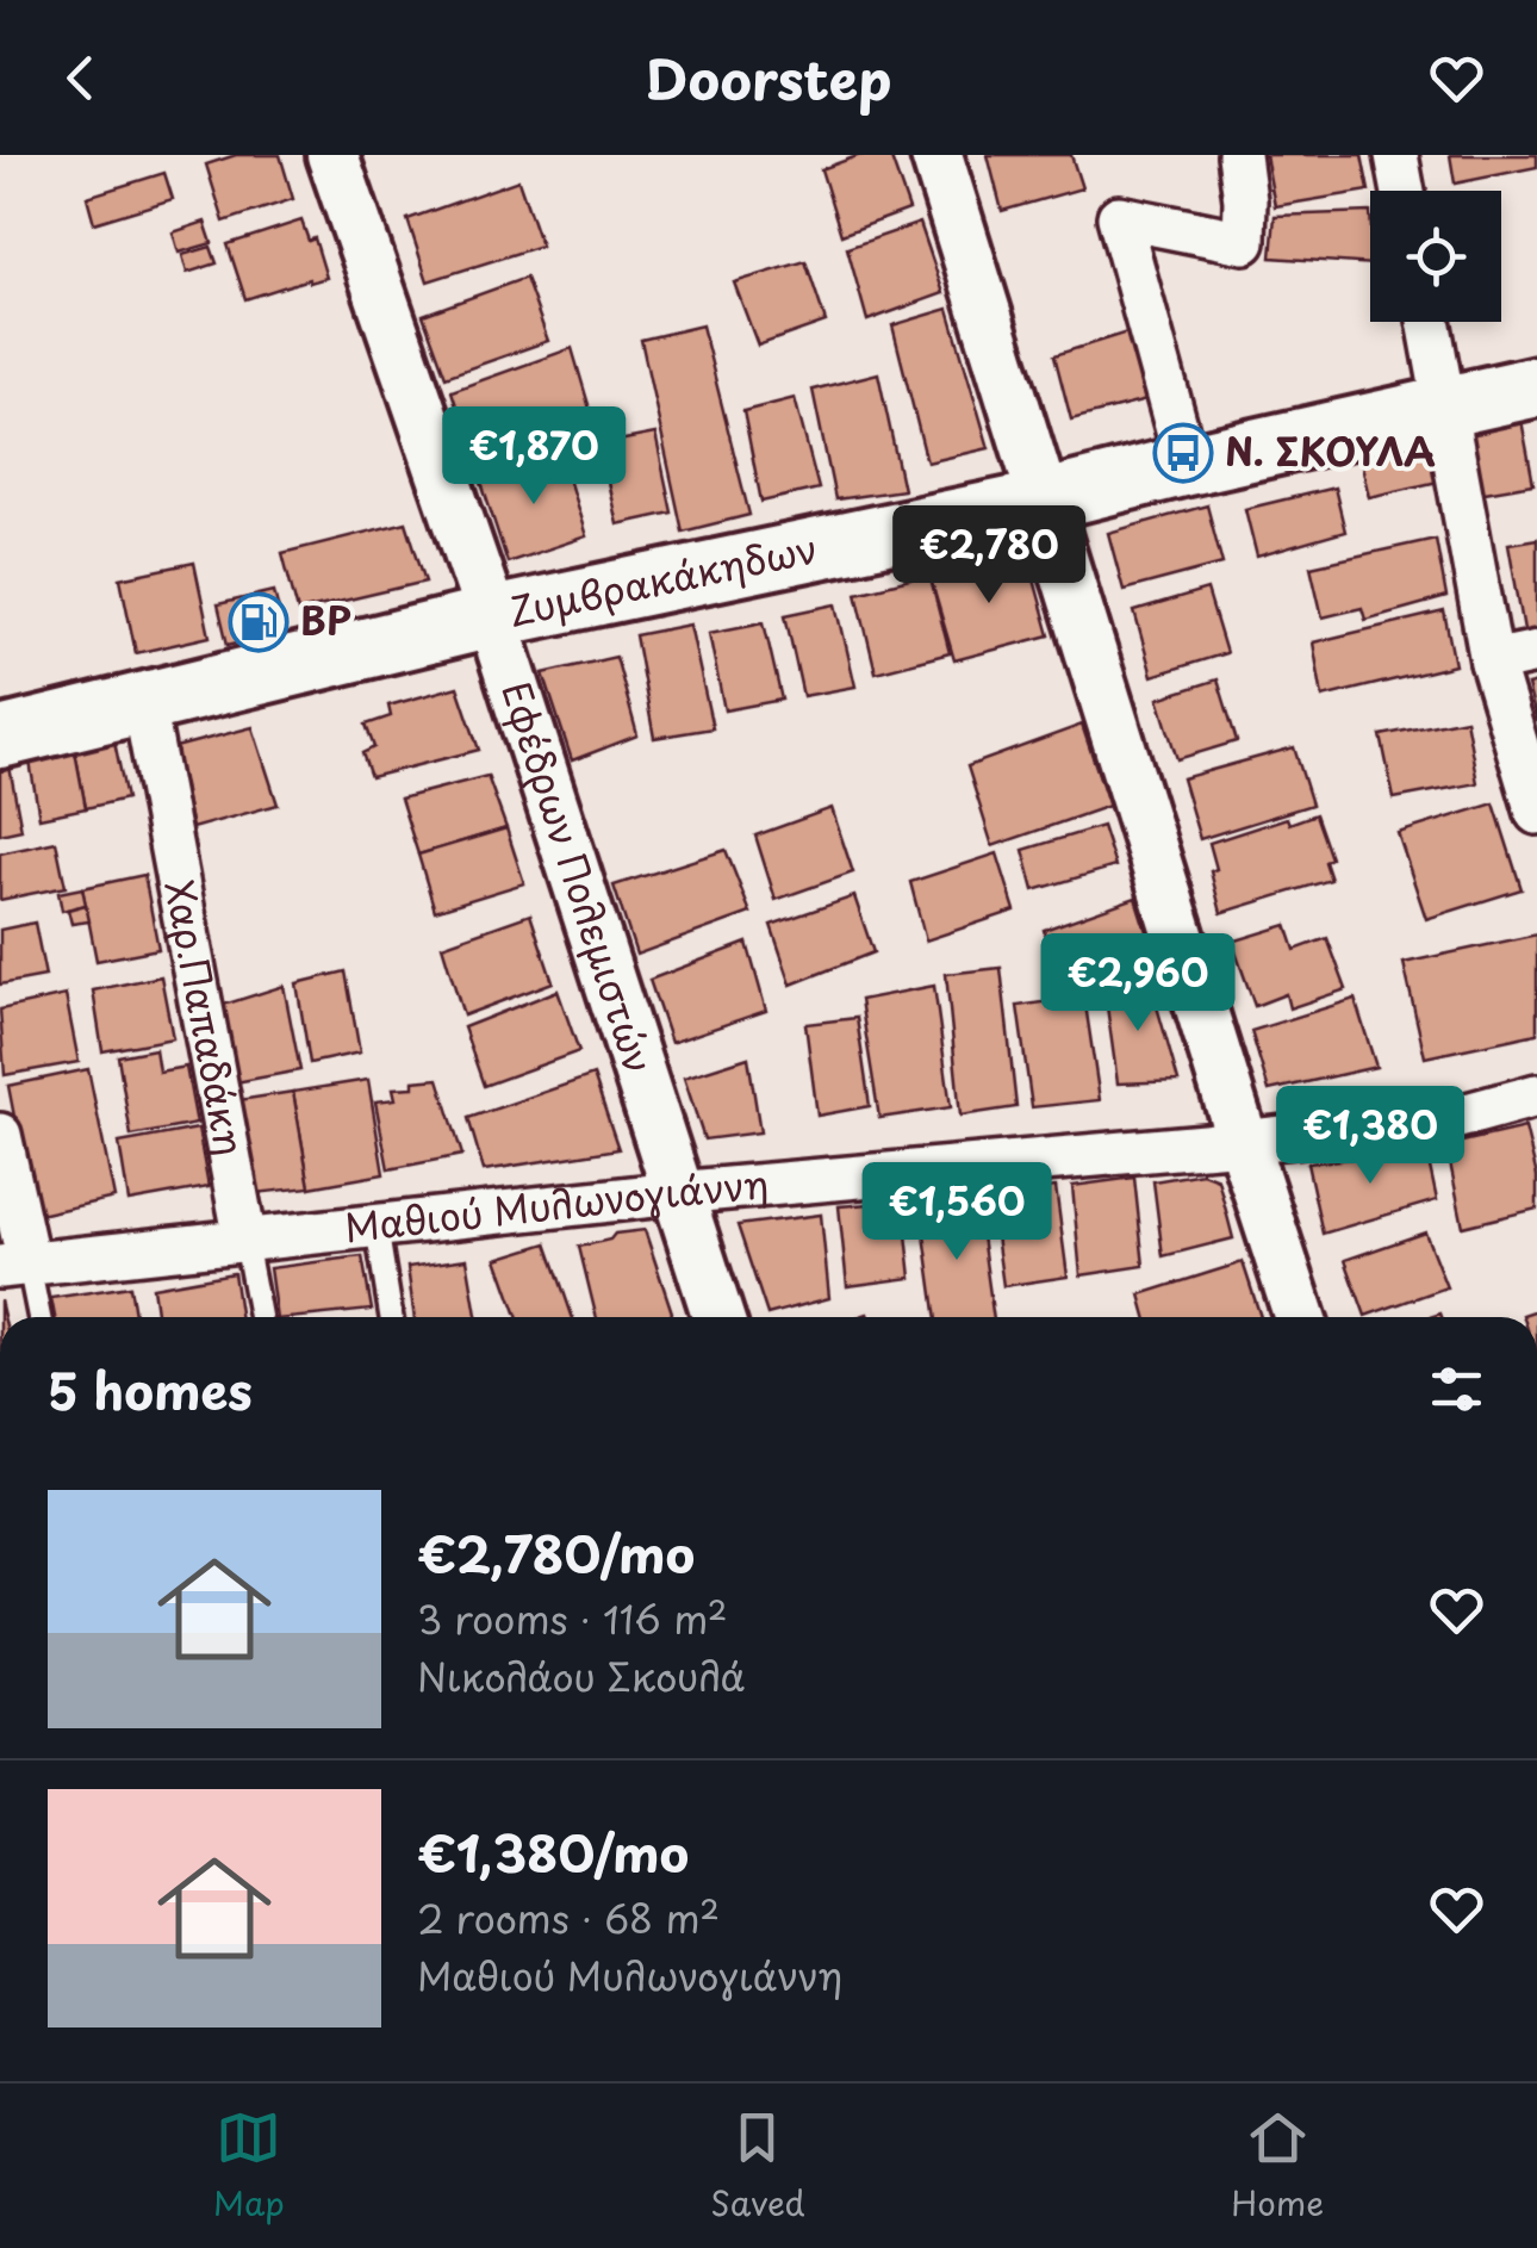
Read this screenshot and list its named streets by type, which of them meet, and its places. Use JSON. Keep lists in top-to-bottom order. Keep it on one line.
{"streets":{"main road":["Ζυμβρακάκηδων"],"street":["Εφέδρων Πολεμιστών","Χαρ.Παπαδάκη","Μαθιού Μυλωνογιάννη"]},"crossings":[["Ζυμβρακάκηδων","Εφέδρων Πολεμιστών"],["Ζυμβρακάκηδων","Χαρ.Παπαδάκη"],["Εφέδρων Πολεμιστών","Μαθιού Μυλωνογιάννη"],["Χαρ.Παπαδάκη","Μαθιού Μυλωνογιάννη"]],"places":{"bus stop":["Ν. ΣΚΟΥΛΑ"],"fuel station":["BP"]},"page":{"header":"Doorstep","price":["€1,870","€2,780","€2,960","€1,380","€1,560"],"heading":"5 homes","list":[{"name":"€2,780/mo","note":"3 rooms · 116 m² · Νικολάου Σκουλά"},{"name":"€1,380/mo","note":"2 rooms · 68 m² · Μαθιού Μυλωνογιάννη"}],"tabs":["Map","Saved","Home"]}}
